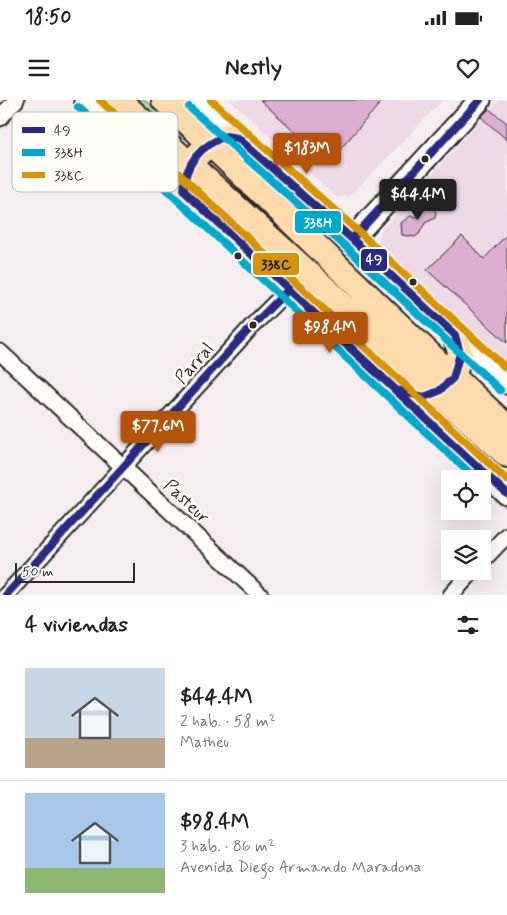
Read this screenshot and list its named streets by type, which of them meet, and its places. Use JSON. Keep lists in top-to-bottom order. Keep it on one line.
{"streets":{"street":["Parral","Pasteur"]},"crossings":[["Parral","Pasteur"]],"lines":["transit line 49","transit line 338C","transit line 338H"],"legend":["49","338H","338C"],"scale_bar":"50 m","page":{"status":"18:50","header":"Nestly","price":["$183M","$44.4M","$98.4M","$77.6M"],"scale":"50 m","heading":"4 viviendas","list":[{"name":"$44.4M","note":"2 hab. · 58 m² · Matheu"},{"name":"$98.4M","note":"3 hab. · 86 m² · Avenida Diego Armando Maradona"}]}}
